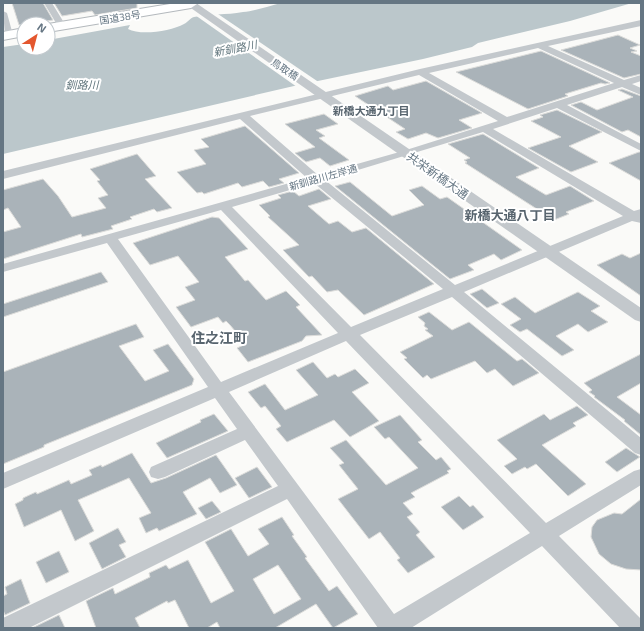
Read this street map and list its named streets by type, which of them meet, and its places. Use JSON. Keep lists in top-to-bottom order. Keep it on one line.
{"streets":{"highway":["国道38号"],"street":["鳥取橋","共栄新橋大通","新釧路川左岸通"]},"crossings":[["国道38号","鳥取橋"],["鳥取橋","共栄新橋大通"],["共栄新橋大通","新釧路川左岸通"]],"districts":["新橋大通九丁目","新橋大通八丁目","住之江町"],"water":["新釧路川","釧路川"],"north":"top right"}
